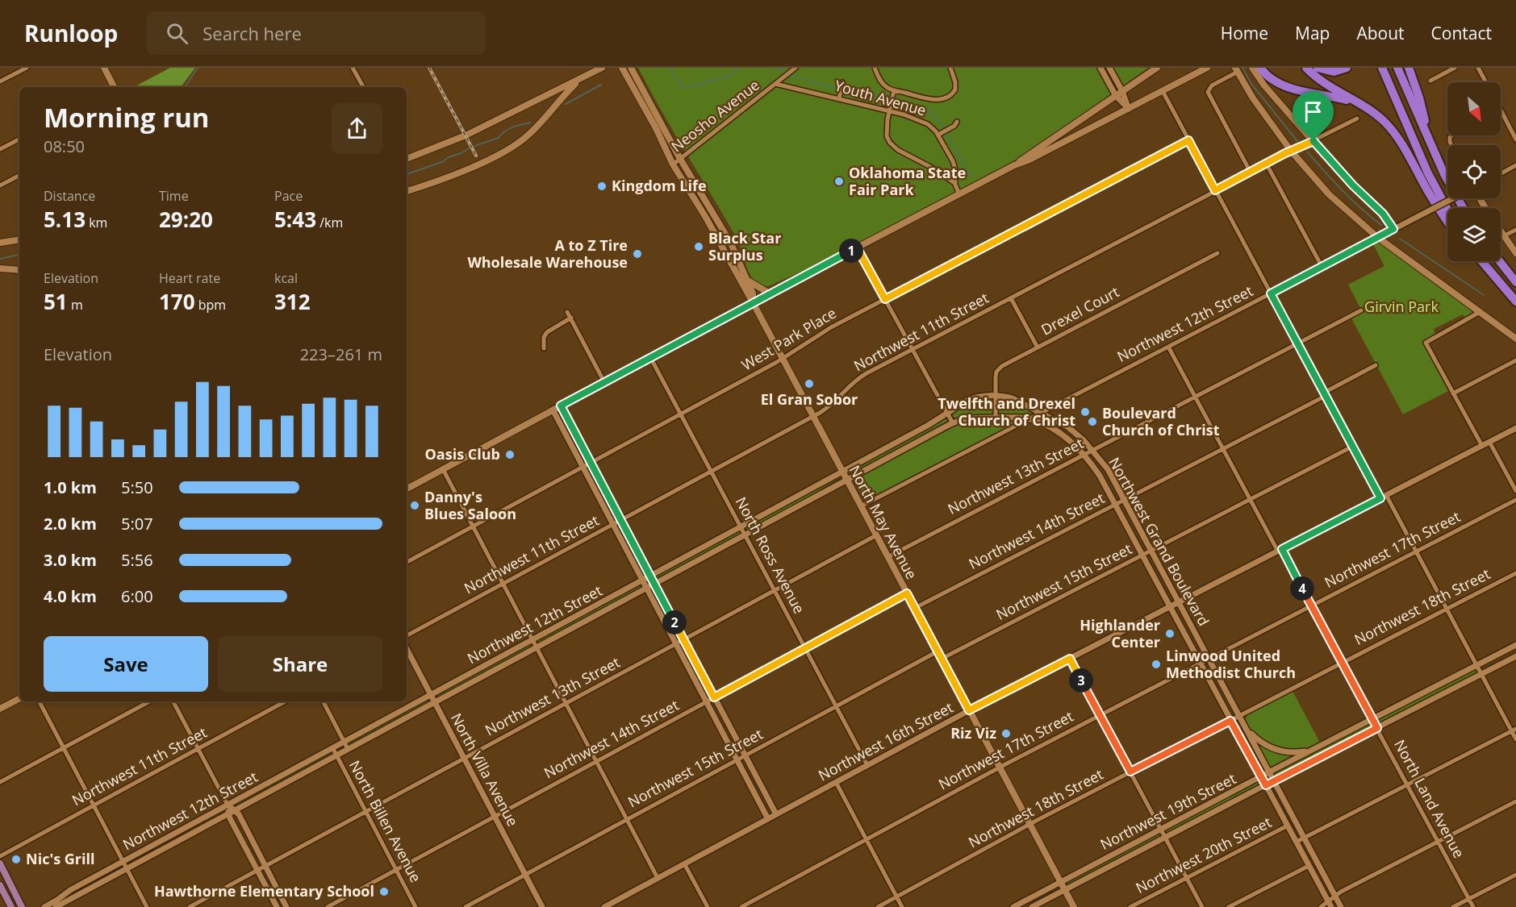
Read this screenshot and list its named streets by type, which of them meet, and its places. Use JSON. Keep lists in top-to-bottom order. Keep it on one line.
{"streets":{"main road":["North May Avenue"],"street":["Youth Avenue","Neosho Avenue","Drexel Court","Northwest 12th Street","Northwest 11th Street","West Park Place","Northwest 13th Street","Northwest 14th Street","Northwest Grand Boulevard","Northwest 17th Street","North Ross Avenue","Northwest 15th Street","Northwest 18th Street","Northwest 16th Street","North Villa Avenue","North Land Avenue","Northwest 19th Street","North Billen Avenue","Northwest 20th Street"]},"crossings":[["Youth Avenue","Neosho Avenue"],["Neosho Avenue","North May Avenue"],["Drexel Court","Northwest 12th Street"],["Northwest 12th Street","North May Avenue"],["Northwest 12th Street","Northwest Grand Boulevard"],["Northwest 12th Street","North Ross Avenue"],["Northwest 12th Street","North Villa Avenue"],["Northwest 12th Street","North Land Avenue"],["Northwest 12th Street","North Billen Avenue"],["Northwest 11th Street","North May Avenue"],["Northwest 11th Street","North Ross Avenue"],["West Park Place","North May Avenue"],["West Park Place","North Ross Avenue"],["Northwest 13th Street","North May Avenue"],["Northwest 13th Street","Northwest Grand Boulevard"],["Northwest 13th Street","North Ross Avenue"],["Northwest 13th Street","North Villa Avenue"],["Northwest 13th Street","North Land Avenue"],["Northwest 13th Street","North Billen Avenue"],["North May Avenue","Northwest 14th Street"],["North May Avenue","Northwest 17th Street"],["North May Avenue","Northwest 15th Street"],["North May Avenue","Northwest 18th Street"],["North May Avenue","Northwest 16th Street"],["North May Avenue","Northwest 19th Street"],["Northwest 14th Street","Northwest Grand Boulevard"],["Northwest 14th Street","North Ross Avenue"],["Northwest 14th Street","North Villa Avenue"],["Northwest 14th Street","North Land Avenue"],["Northwest 14th Street","North Billen Avenue"],["Northwest Grand Boulevard","Northwest 17th Street"],["Northwest Grand Boulevard","Northwest 15th Street"],["Northwest Grand Boulevard","Northwest 18th Street"],["Northwest Grand Boulevard","Northwest 16th Street"],["Northwest Grand Boulevard","Northwest 19th Street"],["Northwest 17th Street","North Land Avenue"],["North Ross Avenue","Northwest 15th Street"],["North Ross Avenue","Northwest 16th Street"],["Northwest 15th Street","North Villa Avenue"],["Northwest 15th Street","North Land Avenue"],["Northwest 18th Street","North Land Avenue"],["Northwest 16th Street","North Land Avenue"],["North Land Avenue","Northwest 19th Street"]],"parks":["Girvin Park"],"places":["Oklahoma State Fair Park","Kingdom Life","Black Star Surplus","A to Z Tire Wholesale Warehouse","El Gran Sobor","Twelfth and Drexel Church of Christ","Boulevard Church of Christ","Oasis Club","Danny's Blues Saloon","Highlander Center","Linwood United Methodist Church","Riz Viz","Nic's Grill","Hawthorne Elementary School"],"north":"bottom right","page":{"header":"Runloop","search":"Search here","nav":["Home","Map","About","Contact"],"heading":["Morning run","08:50"],"stats":[["Distance","5.13 km"],["Time","29:20"],["Pace","5:43 /km"],["Elevation","51 m"],["Heart rate","170 bpm"],["kcal","312"]],"pins":["1","4","2","3"],"chart":["Elevation","223–261 m"],"list":[{"name":"1.0 km","note":"5:50"},{"name":"2.0 km","note":"5:07"},{"name":"3.0 km","note":"5:56"},{"name":"4.0 km","note":"6:00"}],"buttons":["Save","Share"]}}
